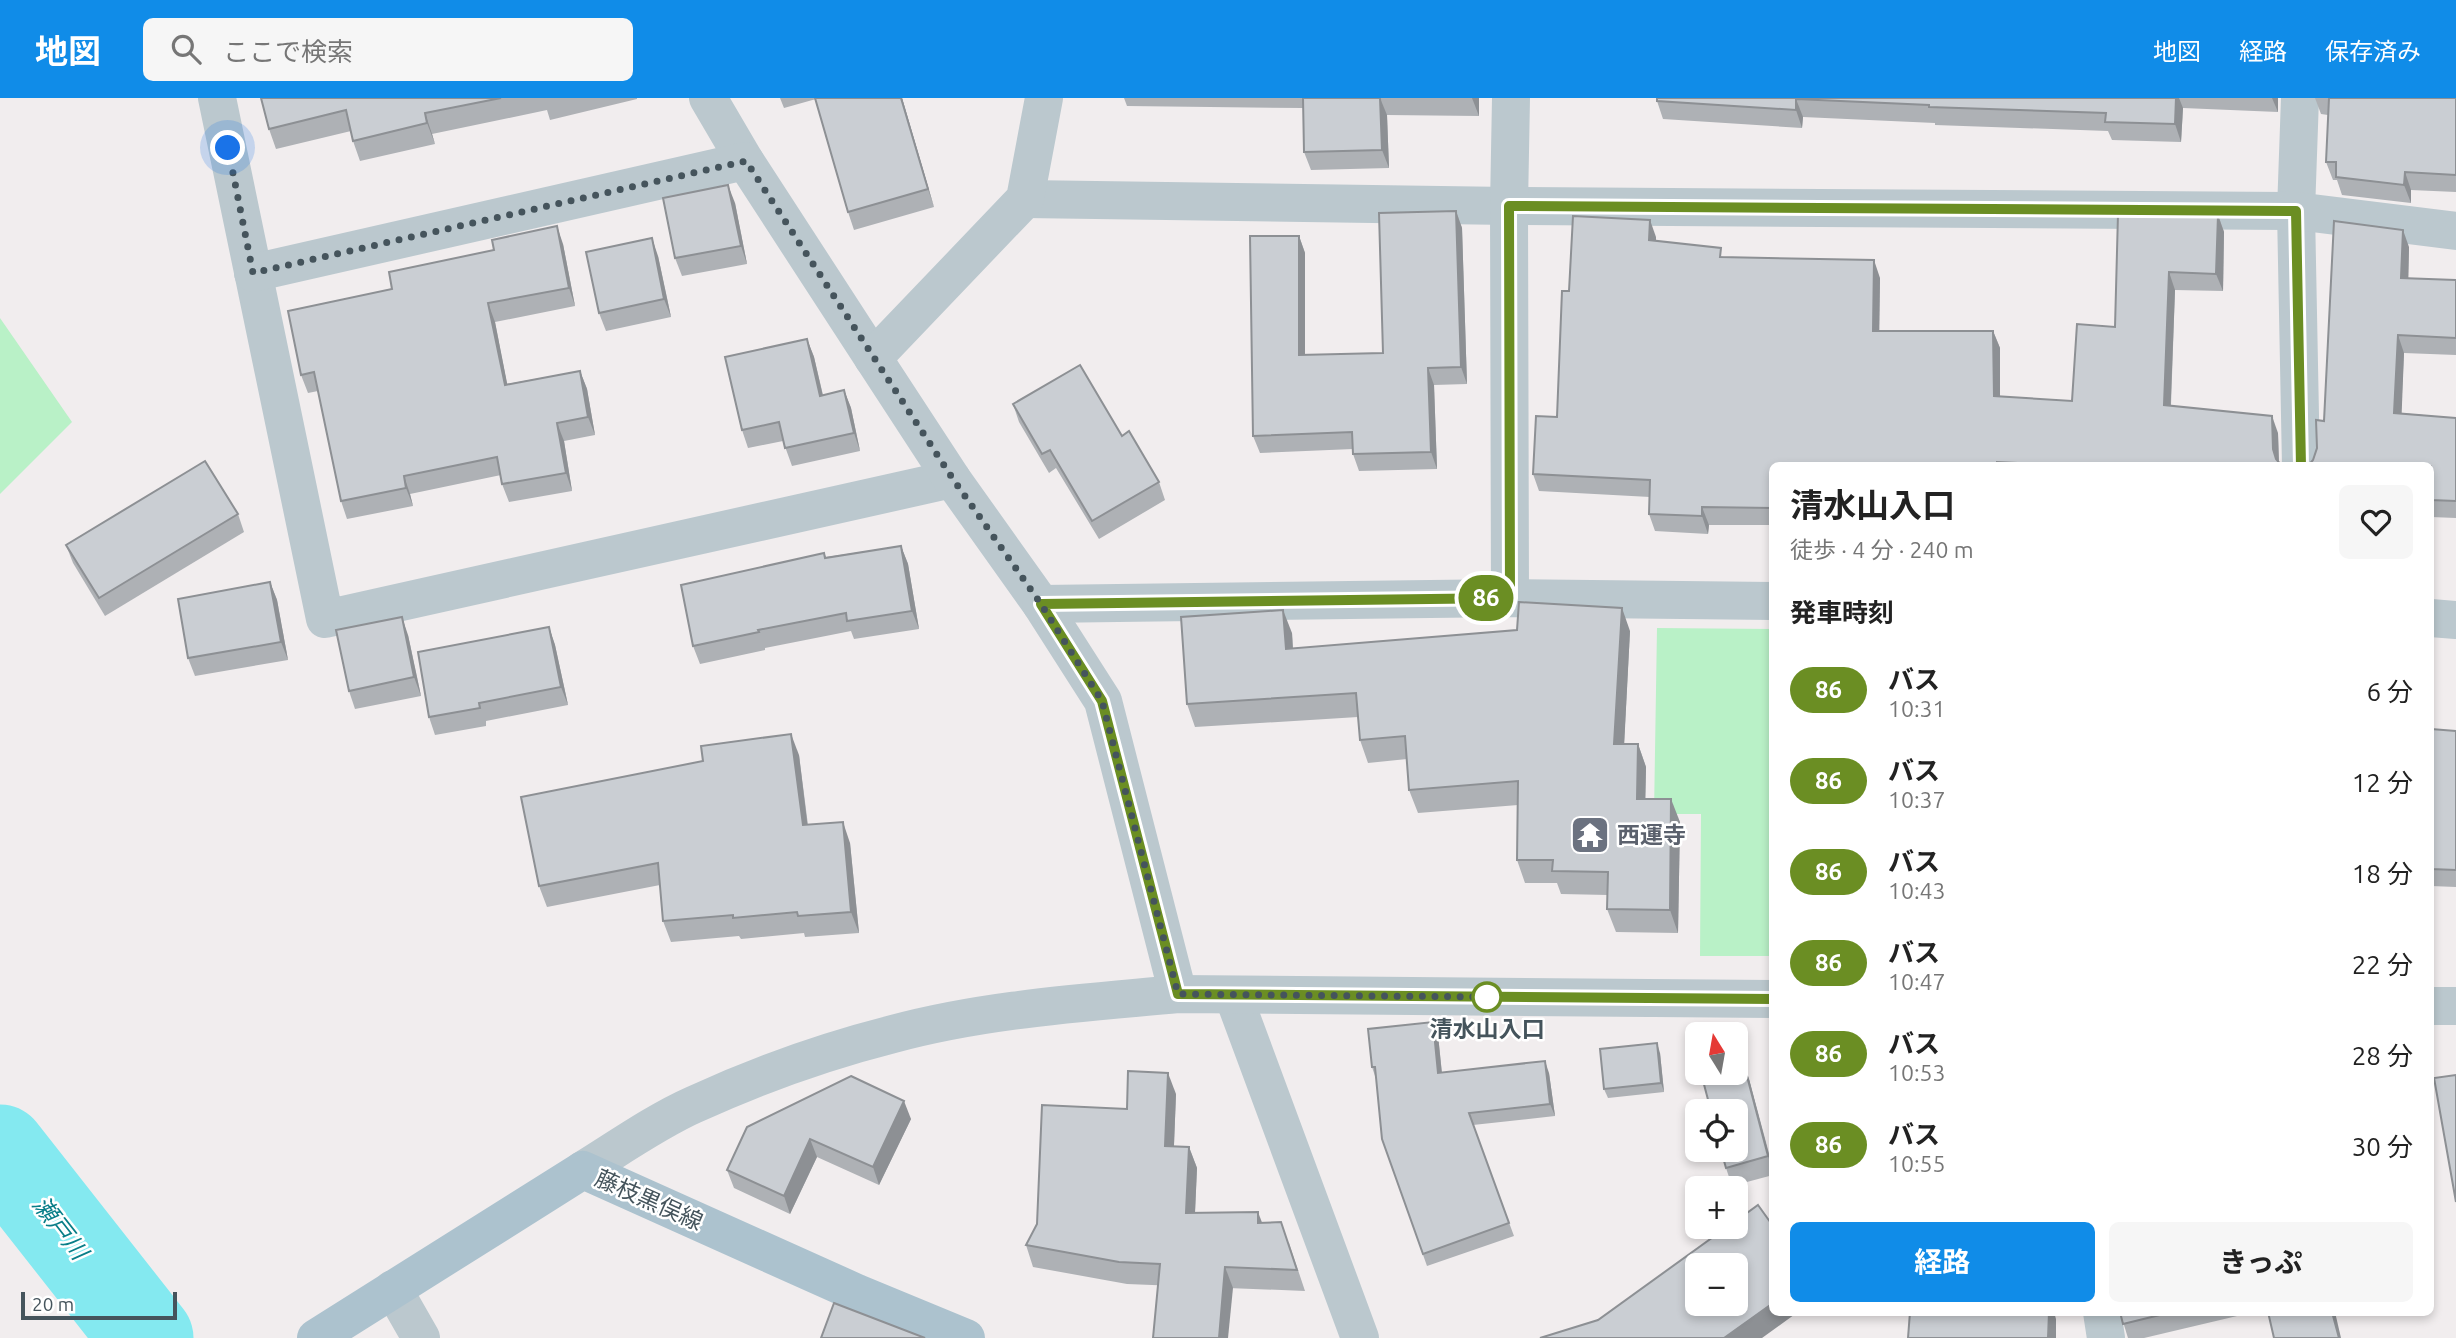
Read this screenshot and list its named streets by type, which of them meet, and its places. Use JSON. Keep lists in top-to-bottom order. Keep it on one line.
{"streets":{"main road":["藤枝黒俣線"]},"water":["瀬戸川"],"places":{"temple":["西運寺"],"other":["清水山入口"]},"lines":["bus line 86"],"scale_bar":"20 m","north":"top","page":{"header":"地図","search":"ここで検索","nav":["地図","経路","保存済み"],"on_map":"86","heading":[["清水山入口","徒歩 · 4 分 · 240 m"],"発車時刻"],"list":[{"mark":"86","name":"バス","note":"10:31","value":"6 分"},{"mark":"86","name":"バス","note":"10:37","value":"12 分"},{"mark":"86","name":"バス","note":"10:43","value":"18 分"},{"mark":"86","name":"バス","note":"10:47","value":"22 分"},{"mark":"86","name":"バス","note":"10:53","value":"28 分"},{"mark":"86","name":"バス","note":"10:55","value":"30 分"}],"map_buttons":["+","−"],"buttons":["経路","きっぷ"],"scale":"20 m"}}
